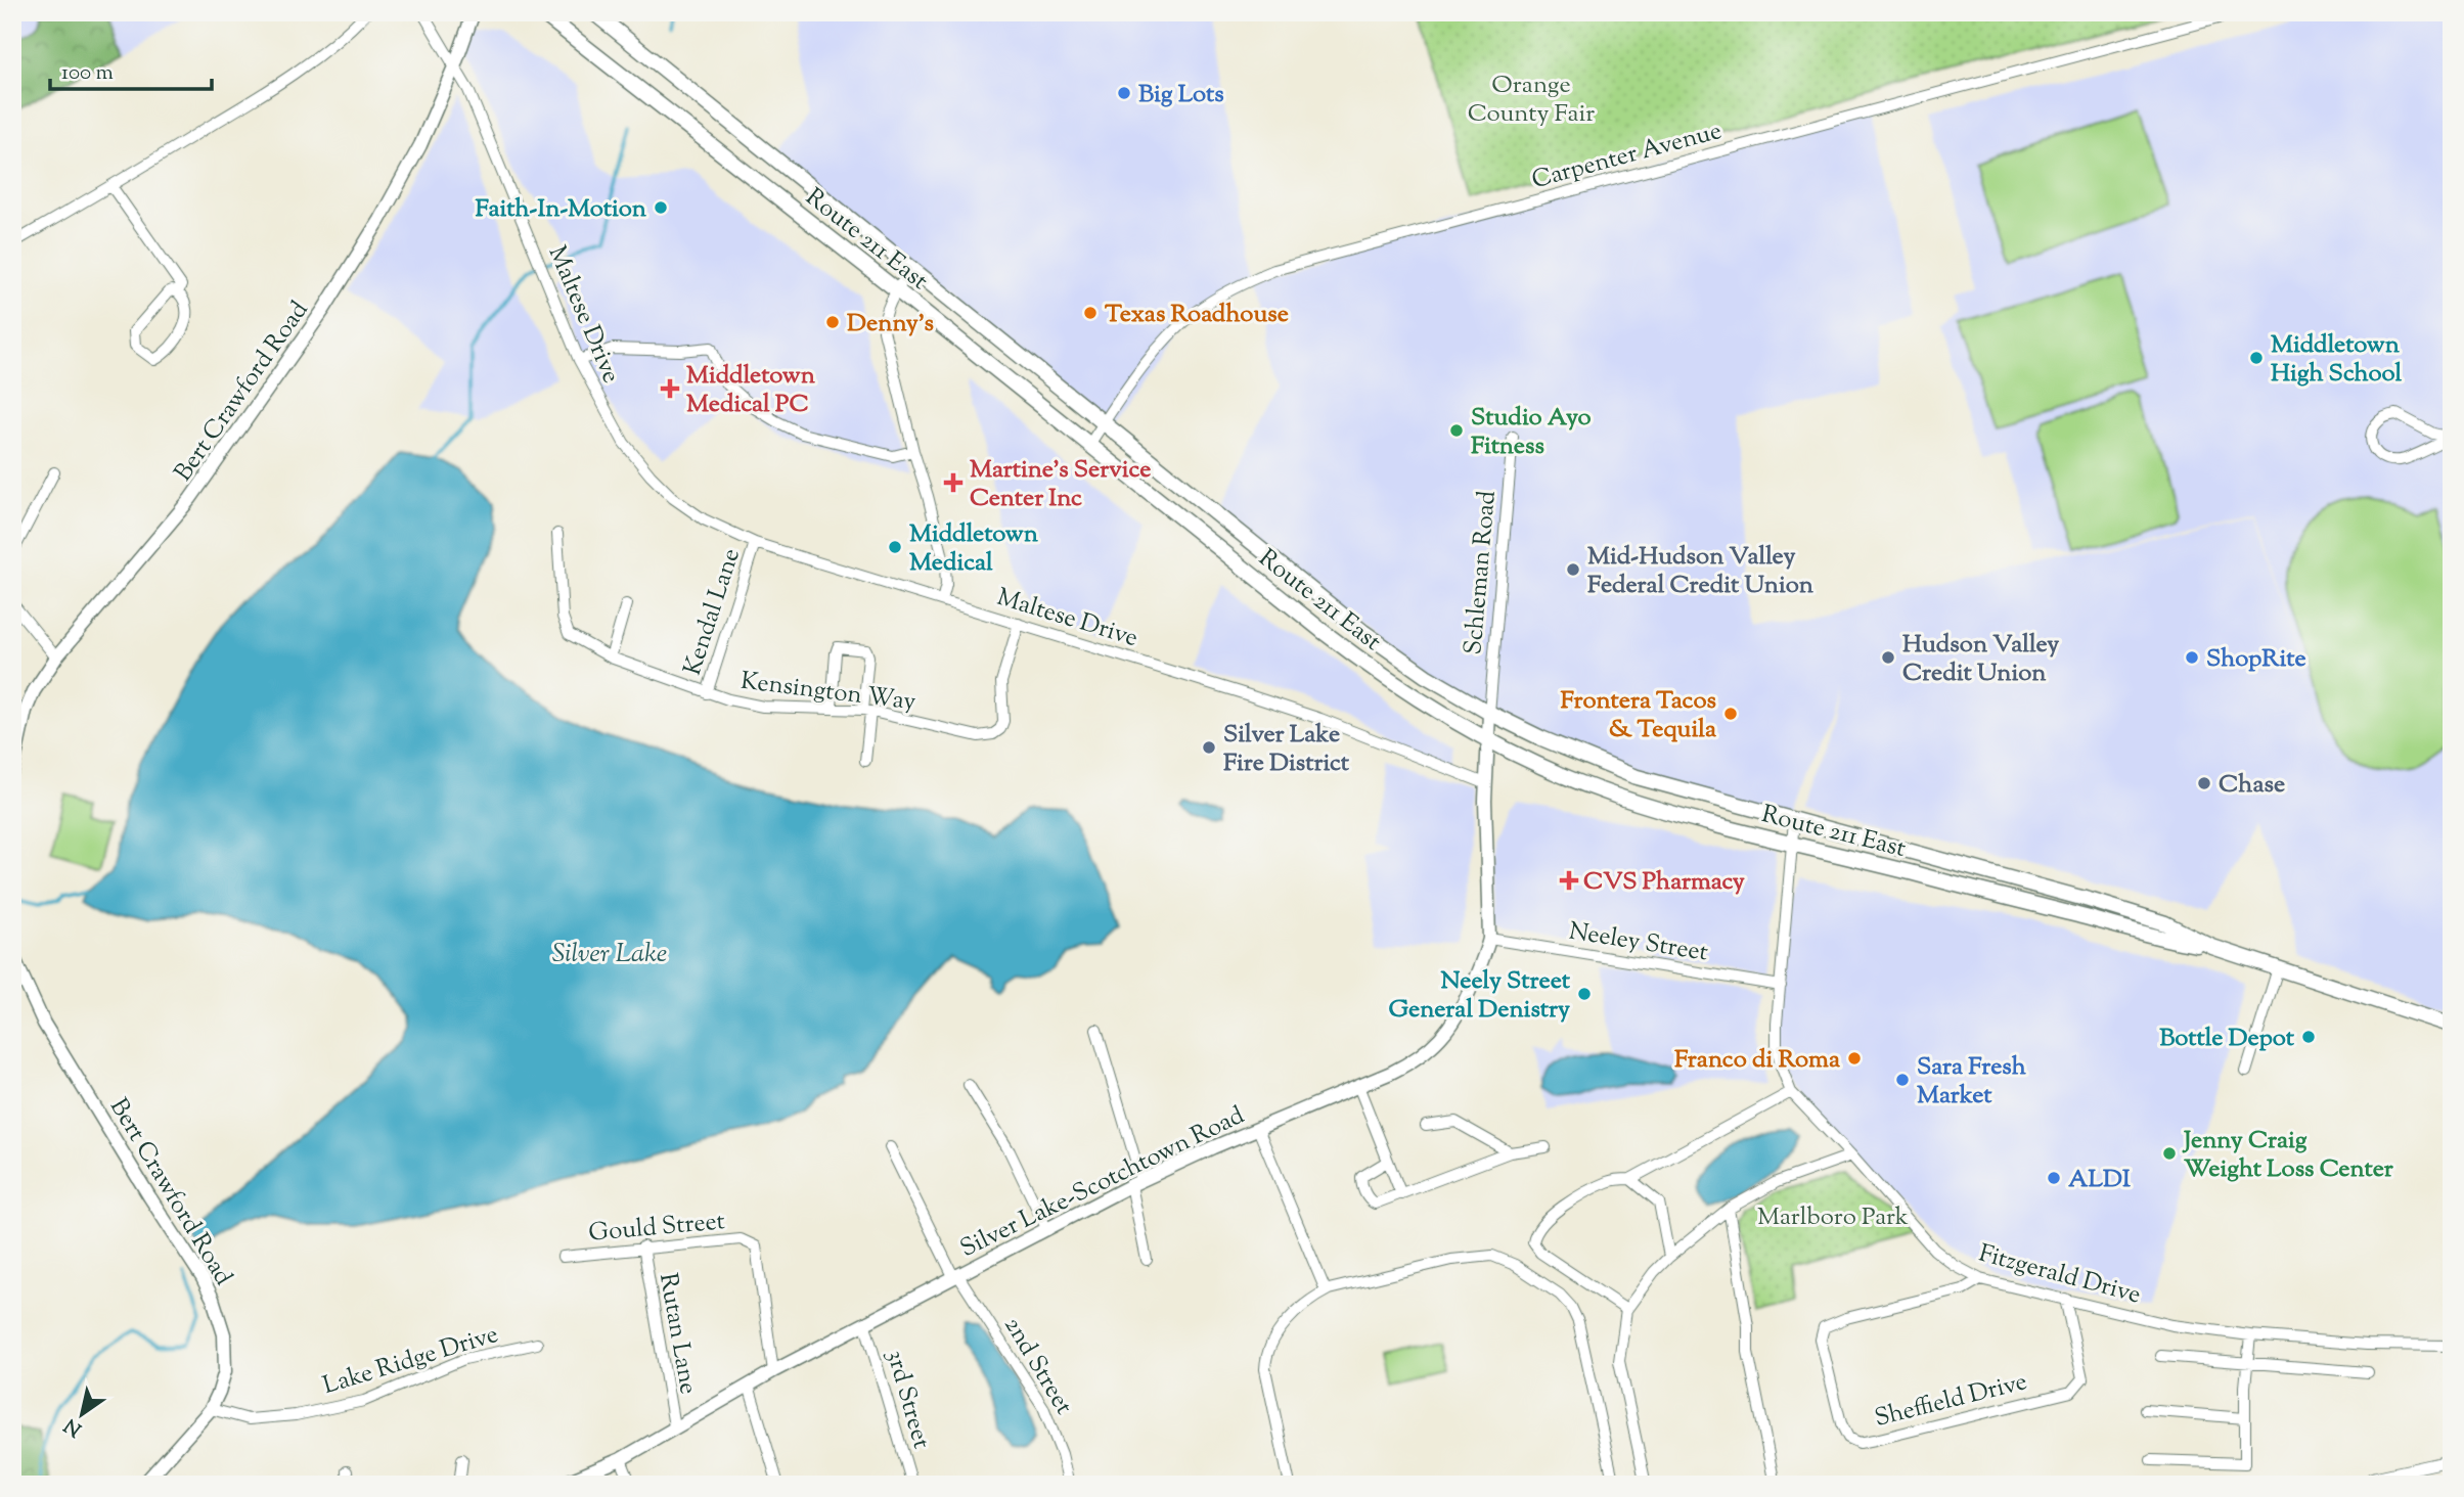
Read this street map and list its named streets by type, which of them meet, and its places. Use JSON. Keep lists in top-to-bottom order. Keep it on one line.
{"streets":{"main road":["Route 211 East"],"street":["Carpenter Avenue","Maltese Drive","Bert Crawford Road","Schleman Road","Kendal Lane","Kensington Way","Neeley Street","Silver Lake-Scotchtown Road","Gould Street","Fitzgerald Drive","Rutan Lane","Lake Ridge Drive","2nd Street","3rd Street","Sheffield Drive"]},"crossings":[["Carpenter Avenue","Route 211 East"],["Route 211 East","Schleman Road"],["Route 211 East","Silver Lake-Scotchtown Road"],["Route 211 East","Fitzgerald Drive"],["Maltese Drive","Bert Crawford Road"],["Maltese Drive","Kendal Lane"],["Maltese Drive","Kensington Way"],["Maltese Drive","Silver Lake-Scotchtown Road"],["Bert Crawford Road","Lake Ridge Drive"],["Schleman Road","Silver Lake-Scotchtown Road"],["Kendal Lane","Kensington Way"],["Neeley Street","Silver Lake-Scotchtown Road"],["Neeley Street","Fitzgerald Drive"],["Silver Lake-Scotchtown Road","Gould Street"],["Silver Lake-Scotchtown Road","Rutan Lane"],["Silver Lake-Scotchtown Road","2nd Street"],["Silver Lake-Scotchtown Road","3rd Street"],["Gould Street","Rutan Lane"],["Fitzgerald Drive","Sheffield Drive"]],"water":["Silver Lake"],"parks":["Orange County Fair","Marlboro Park"],"places":{"other":["Big Lots","Faith-In-Motion","Texas Roadhouse","Denny's","Middletown High School","Studio Ayo Fitness","Middletown Medical","Mid-Hudson Valley Federal Credit Union","Hudson Valley Credit Union","ShopRite","Frontera Tacos & Tequila","Silver Lake Fire District","Chase","Neely Street General Denistry","Bottle Depot","Franco di Roma","Sara Fresh Market","Jenny Craig Weight Loss Center","ALDI"],"health":["Middletown Medical PC","Martine's Service Center Inc","CVS Pharmacy"]},"scale_bar":"100 m","north":"bottom left"}
